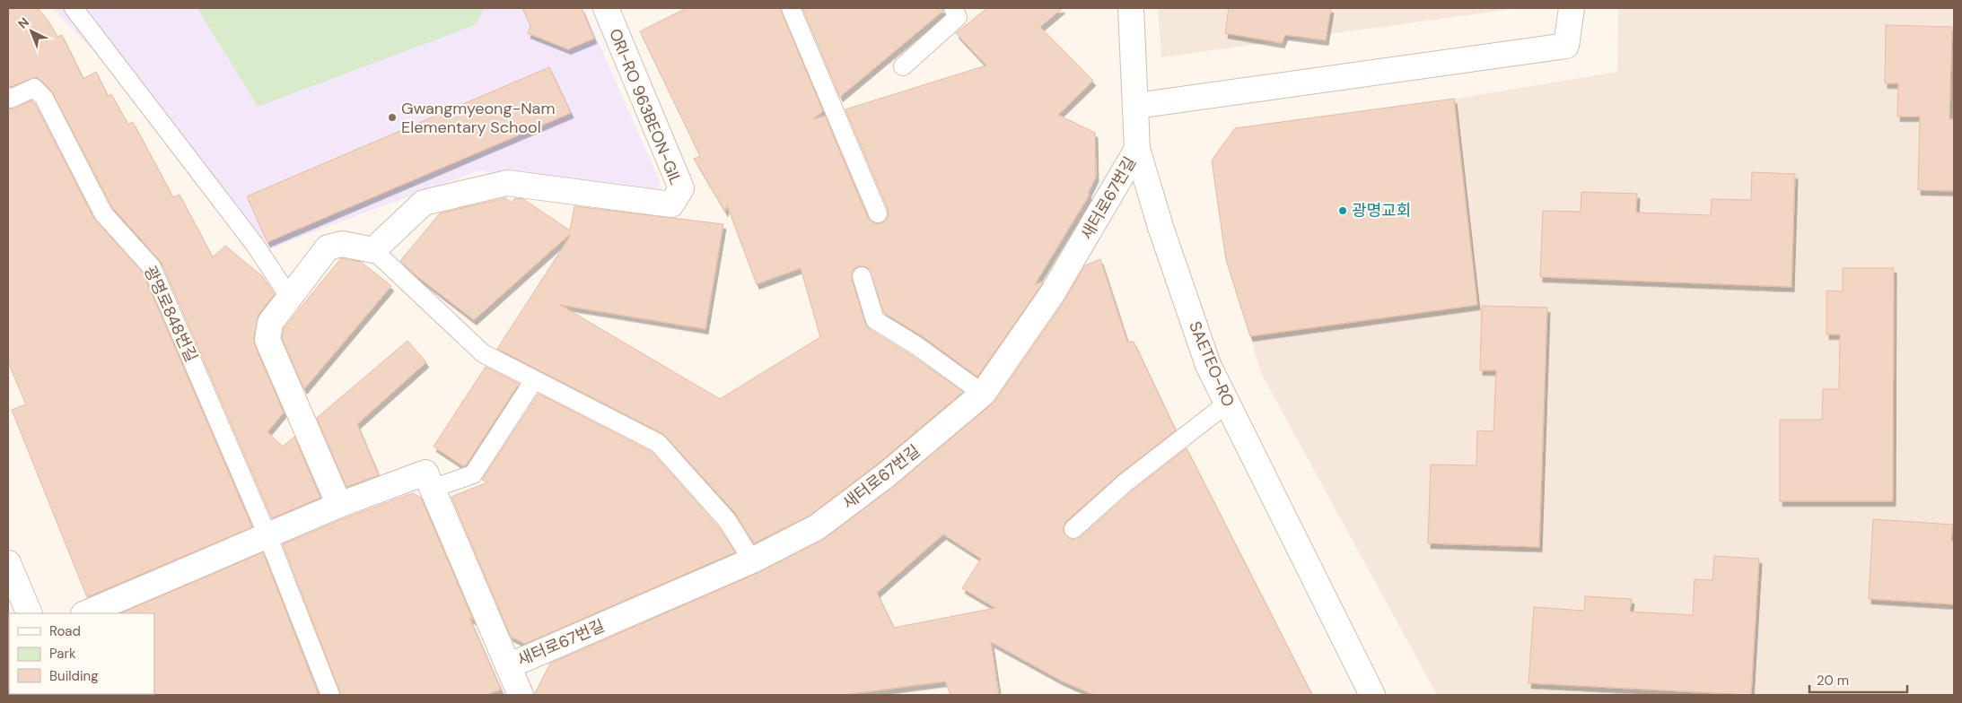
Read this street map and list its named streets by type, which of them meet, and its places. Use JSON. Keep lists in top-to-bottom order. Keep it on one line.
{"streets":{"street":["ORI-RO 963BEON-GIL","새터로67번길","SAETEO-RO"],"lane":["광명로848번길"]},"crossings":[["새터로67번길","SAETEO-RO"]],"places":["Gwangmyeong-Nam Elementary School","광명교회"],"legend":["Road","Park","Building"],"scale_bar":"20 m","north":"top left"}
